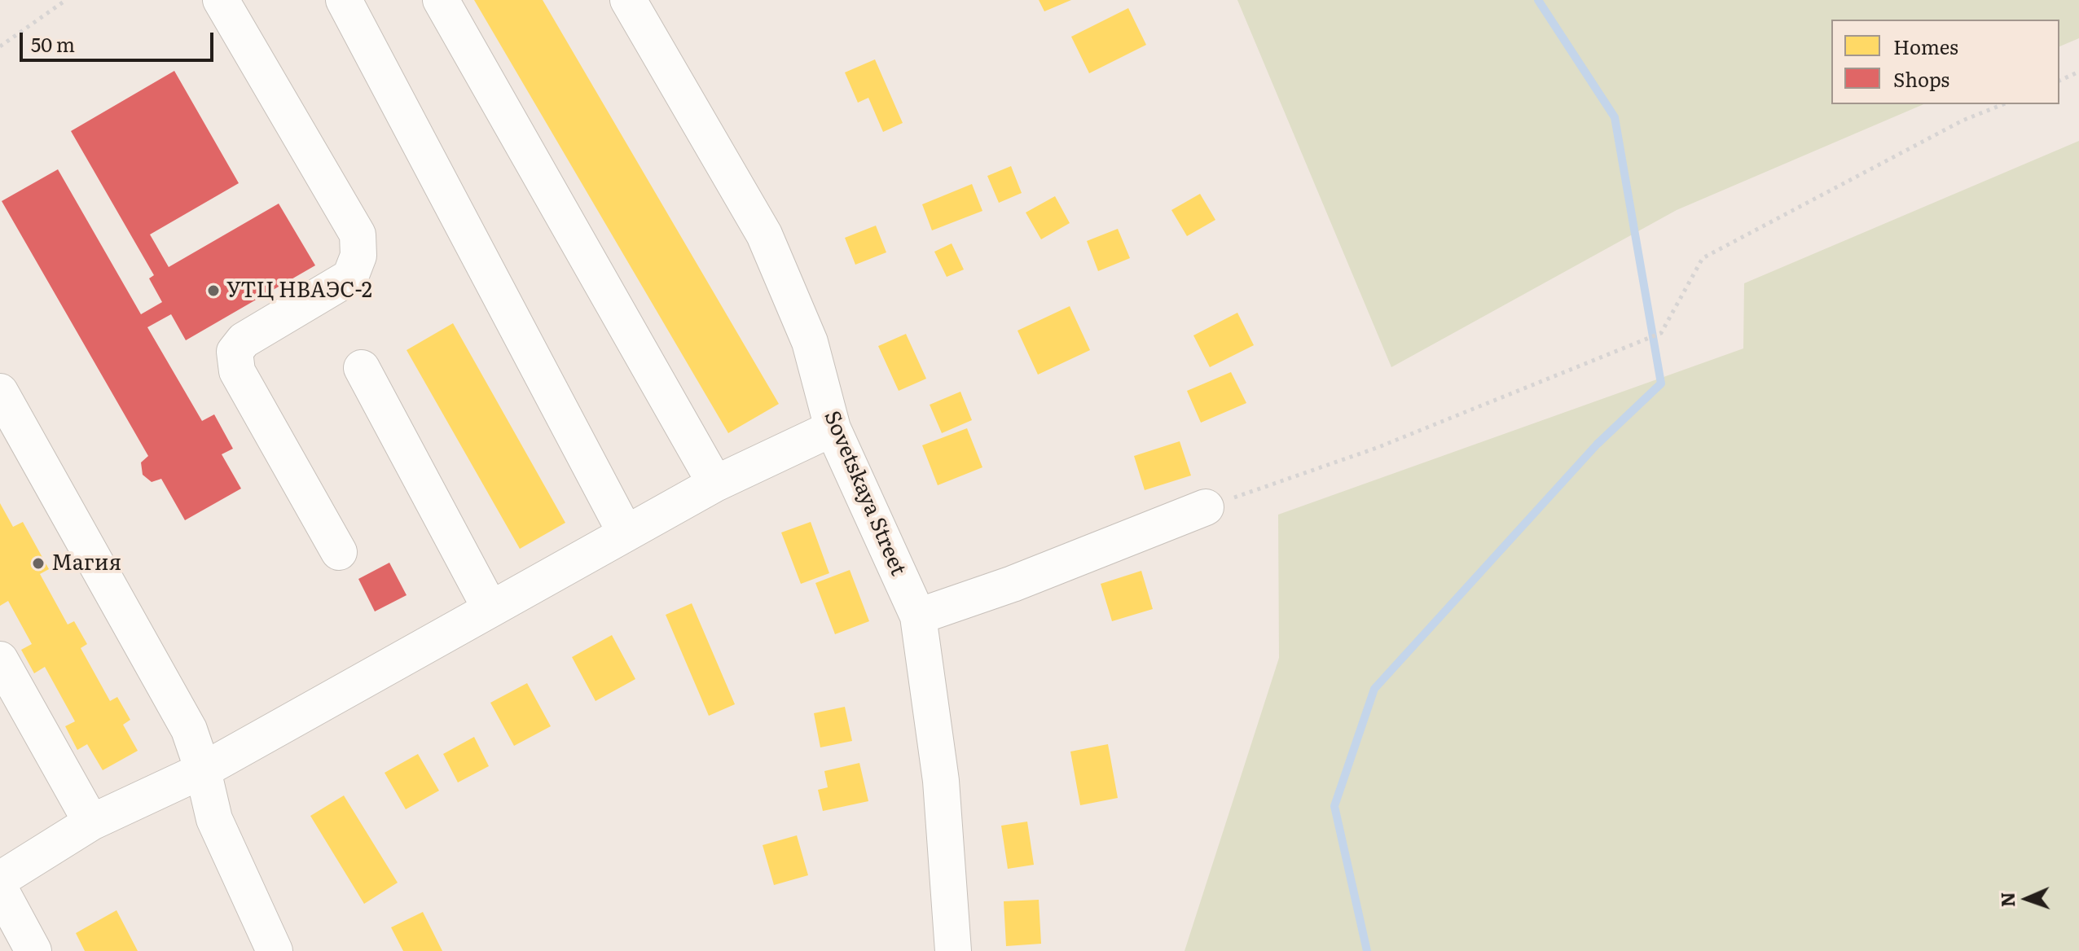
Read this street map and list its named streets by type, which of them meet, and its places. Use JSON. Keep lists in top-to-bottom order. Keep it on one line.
{"streets":{"street":["Sovetskaya Street"]},"places":["УТЦ НВАЭС-2","Магия"],"legend":["Homes","Shops"],"scale_bar":"50 m","north":"left"}
